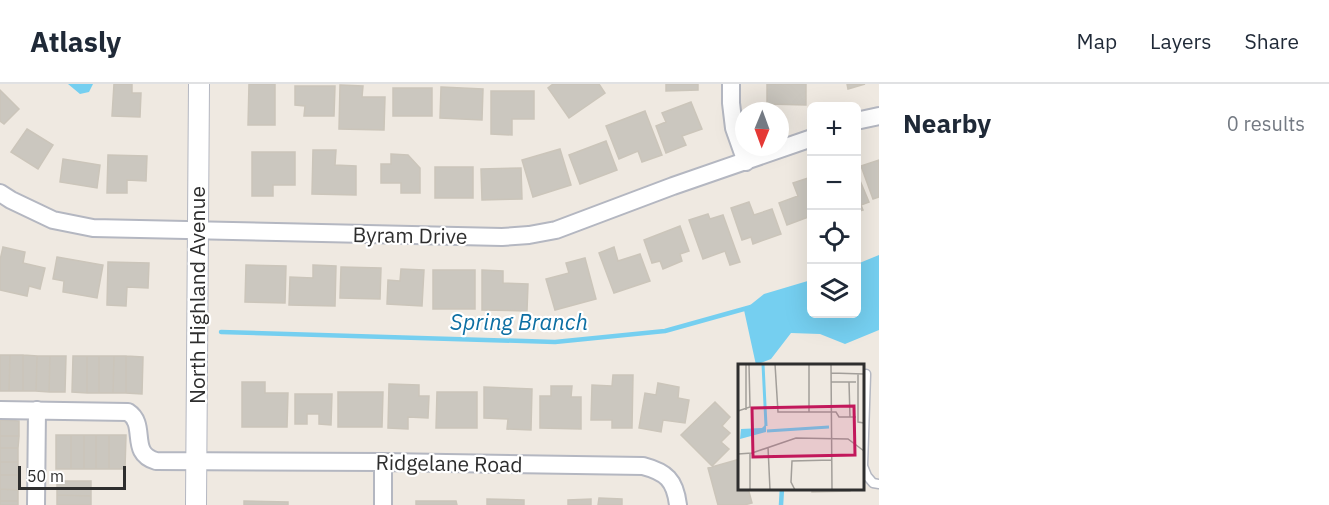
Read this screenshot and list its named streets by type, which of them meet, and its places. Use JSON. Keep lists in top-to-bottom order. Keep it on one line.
{"streets":{"street":["Byram Drive","North Highland Avenue","Ridgelane Road"]},"crossings":[["Byram Drive","North Highland Avenue"],["North Highland Avenue","Ridgelane Road"]],"water":["Spring Branch"],"scale_bar":"50 m","north":"bottom","page":{"header":"Atlasly","nav":["Map","Layers","Share"],"heading":["Nearby","0 results"],"map_buttons":["+","−"],"scale":"50 m"}}
